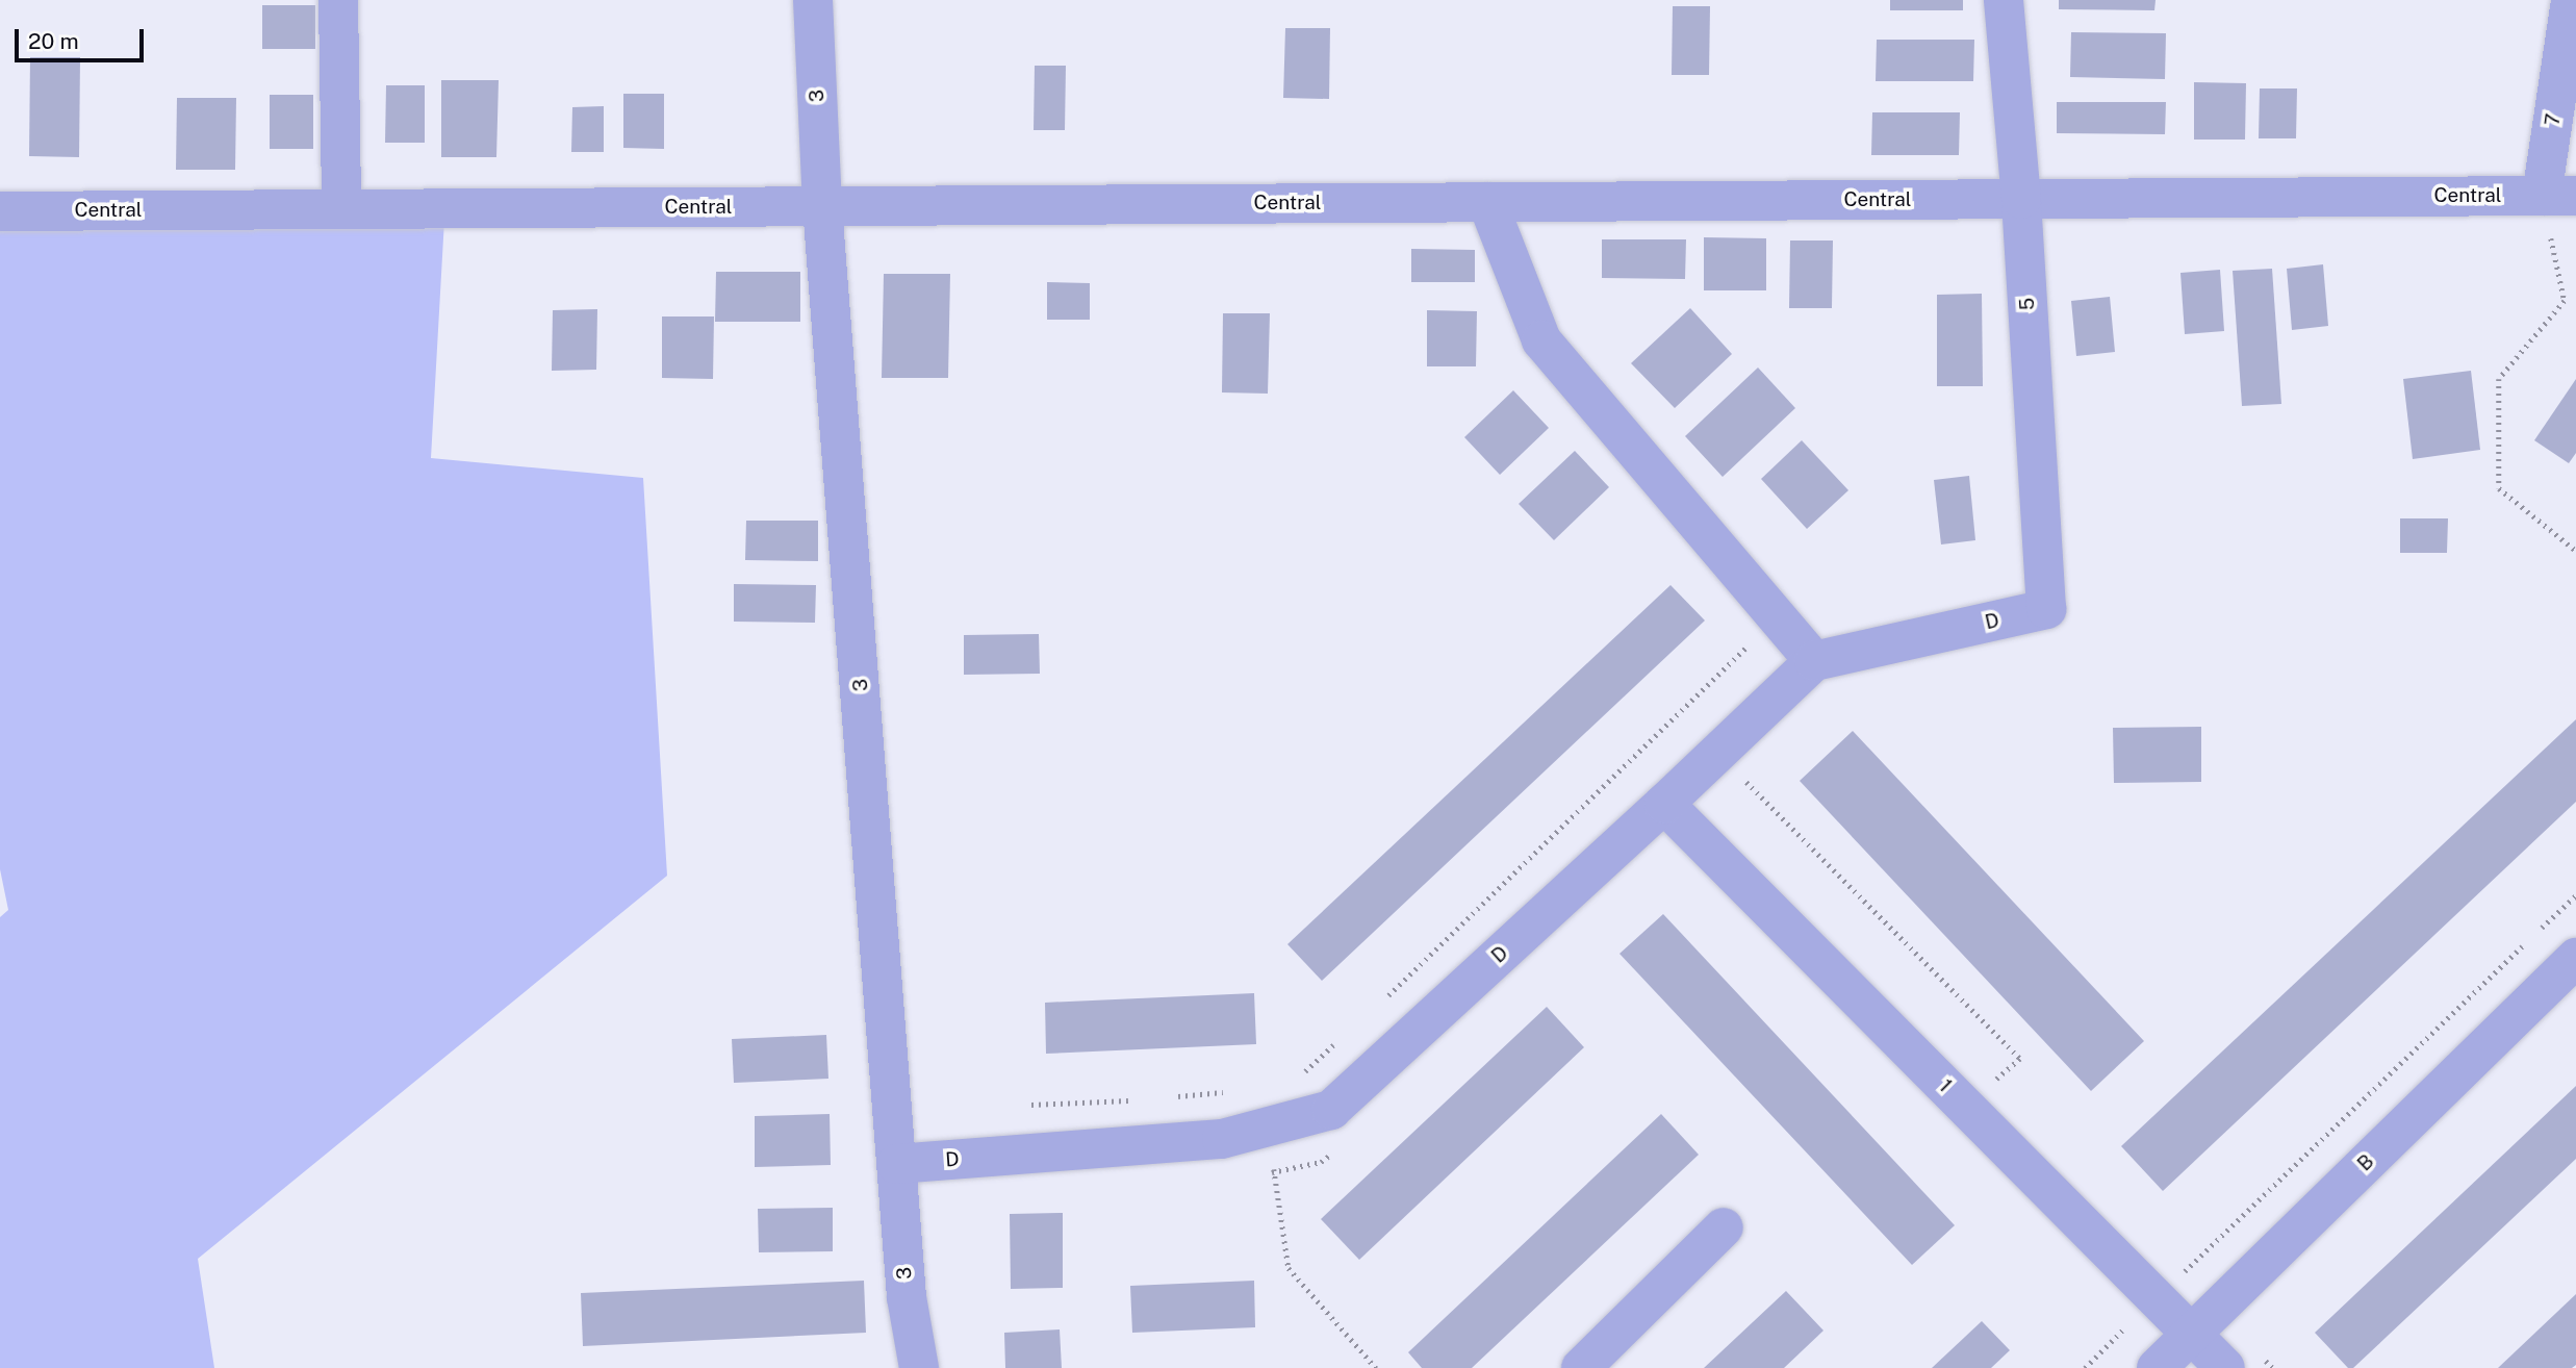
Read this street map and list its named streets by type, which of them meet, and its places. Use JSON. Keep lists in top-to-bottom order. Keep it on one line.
{"streets":{"street":["3","7","Central","5","D","1","B"]},"crossings":[["3","Central"],["3","D"],["7","Central"],["Central","5"],["5","D"],["D","1"],["1","B"]],"scale_bar":"20 m"}
